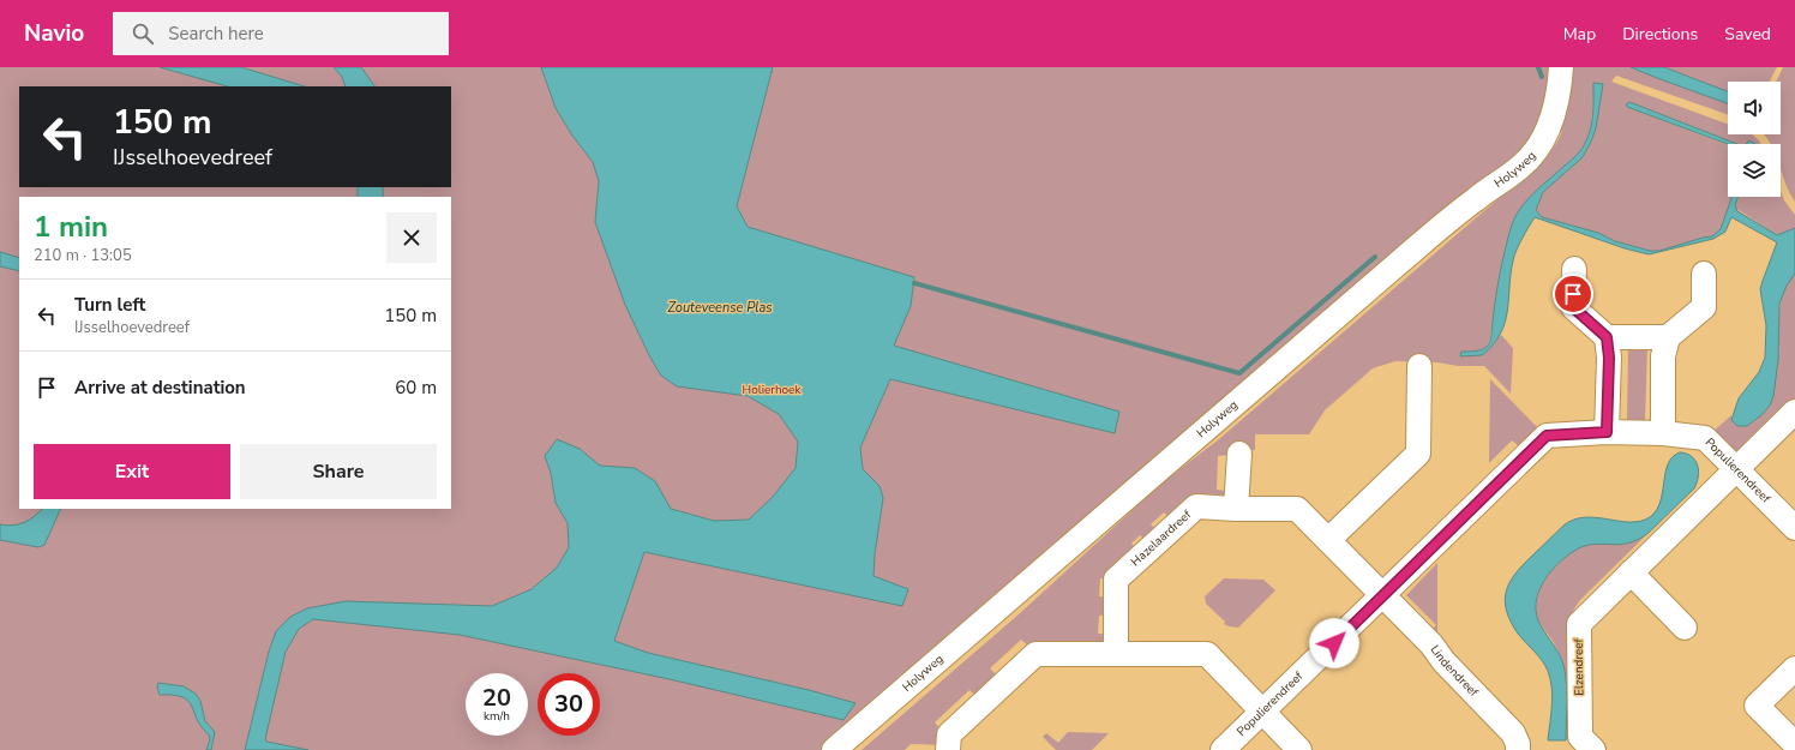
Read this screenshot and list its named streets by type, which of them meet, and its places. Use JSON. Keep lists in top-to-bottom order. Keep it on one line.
{"streets":{"street":["Holyweg","Populierendreef","Hazelaardreef","Elzendreef","Lindendreef"]},"crossings":[["Populierendreef","Hazelaardreef"],["Populierendreef","Elzendreef"],["Populierendreef","Lindendreef"],["Hazelaardreef","Lindendreef"]],"water":["Zouteveense Plas"],"parks":["Holierhoek"],"page":{"header":"Navio","search":"Search here","nav":["Map","Directions","Saved"],"turn":["150 m","IJsselhoevedreef"],"heading":["1 min","210 m · 13:05"],"list":[{"name":"Turn left","note":"IJsselhoevedreef","value":"150 m"},{"name":"Arrive at destination","value":"60 m"}],"buttons":["Exit","Share"],"speed":"20 km/h","limit":"30"}}
